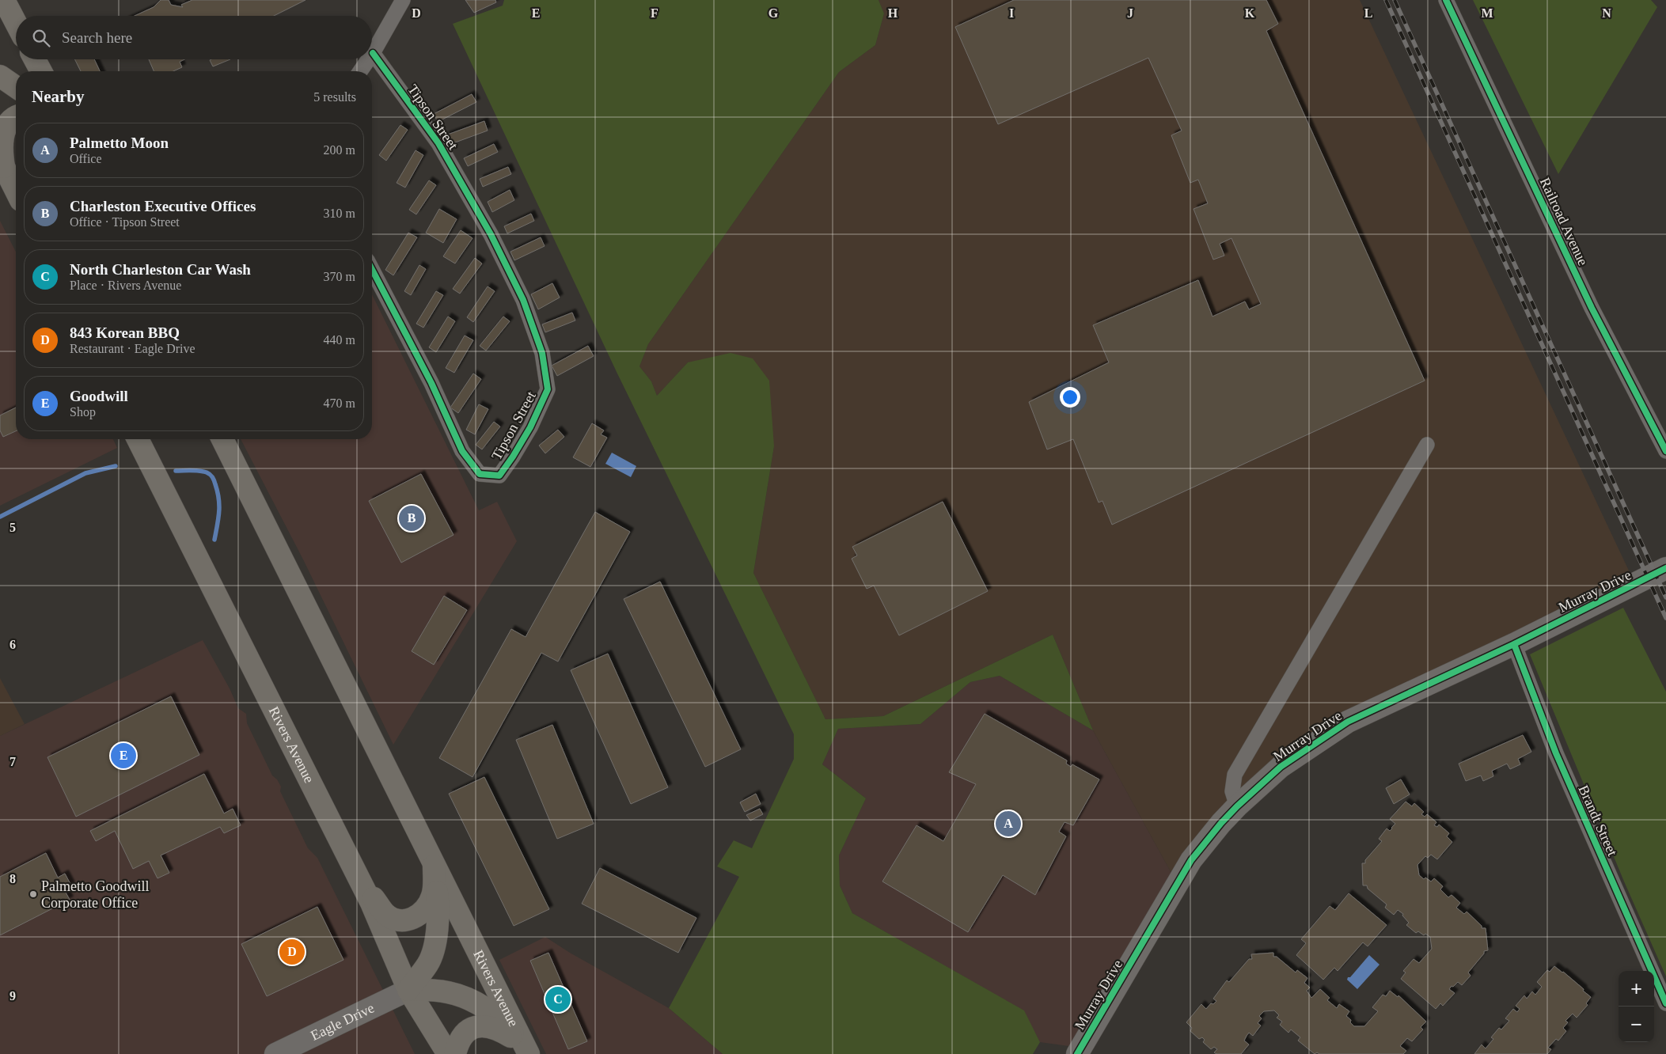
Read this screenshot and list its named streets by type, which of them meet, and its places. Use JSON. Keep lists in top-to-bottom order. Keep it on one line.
{"streets":{"main road":["Rivers Avenue"],"street":["Tipson Street","Railroad Avenue","Murray Drive","Brandt Street","Eagle Drive"]},"crossings":[["Murray Drive","Brandt Street"],["Rivers Avenue","Eagle Drive"]],"places":["Palmetto Goodwill Corporate Office"],"page":{"search":"Search here","heading":["Nearby","5 results"],"list":[{"mark":"A","name":"Palmetto Moon","note":"Office","value":"200 m"},{"mark":"B","name":"Charleston Executive Offices","note":"Office · Tipson Street","value":"310 m"},{"mark":"C","name":"North Charleston Car Wash","note":"Place · Rivers Avenue","value":"370 m"},{"mark":"D","name":"843 Korean BBQ","note":"Restaurant · Eagle Drive","value":"440 m"},{"mark":"E","name":"Goodwill","note":"Shop","value":"470 m"}],"pins":["B","E","A","D","C"],"map_buttons":["+","−"]},"grid":{"columns":["D","E","F","G","H","I","J","K","L","M","N"],"rows":["5","6","7","8","9"]}}
